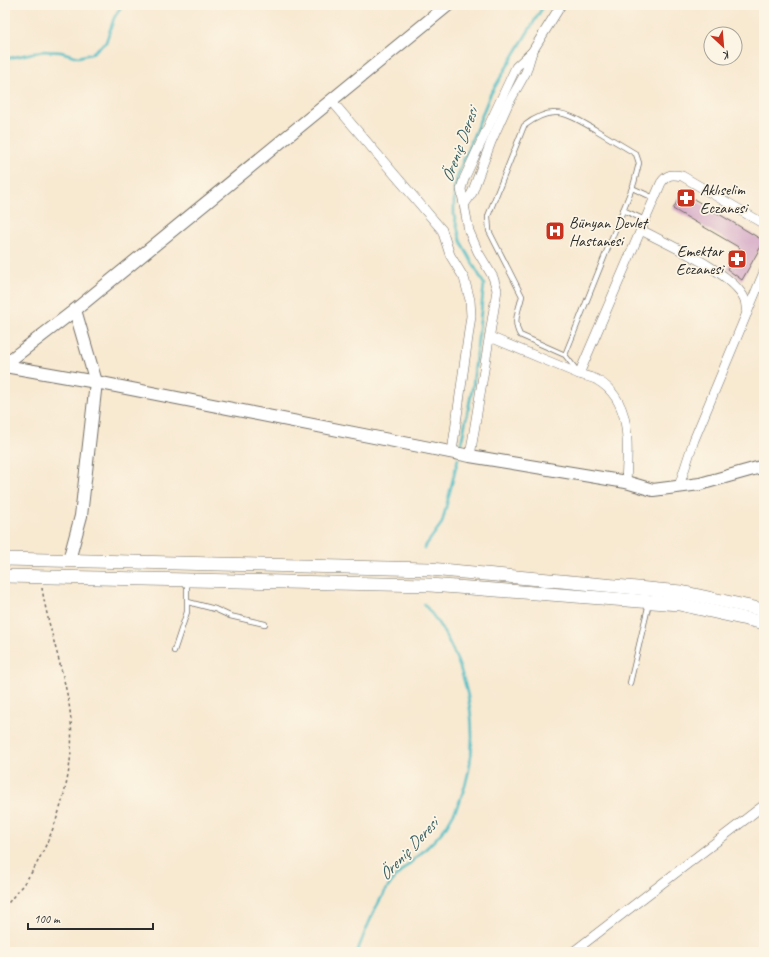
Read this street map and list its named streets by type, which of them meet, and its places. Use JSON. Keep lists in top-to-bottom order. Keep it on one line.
{"water":["Öreniç Deresi"],"places":{"pharmacy":["Aklıselim Eczanesi","Emektar Eczanesi"],"hospital":["Bünyan Devlet Hastanesi"]},"scale_bar":"100 m","north":"bottom right"}
